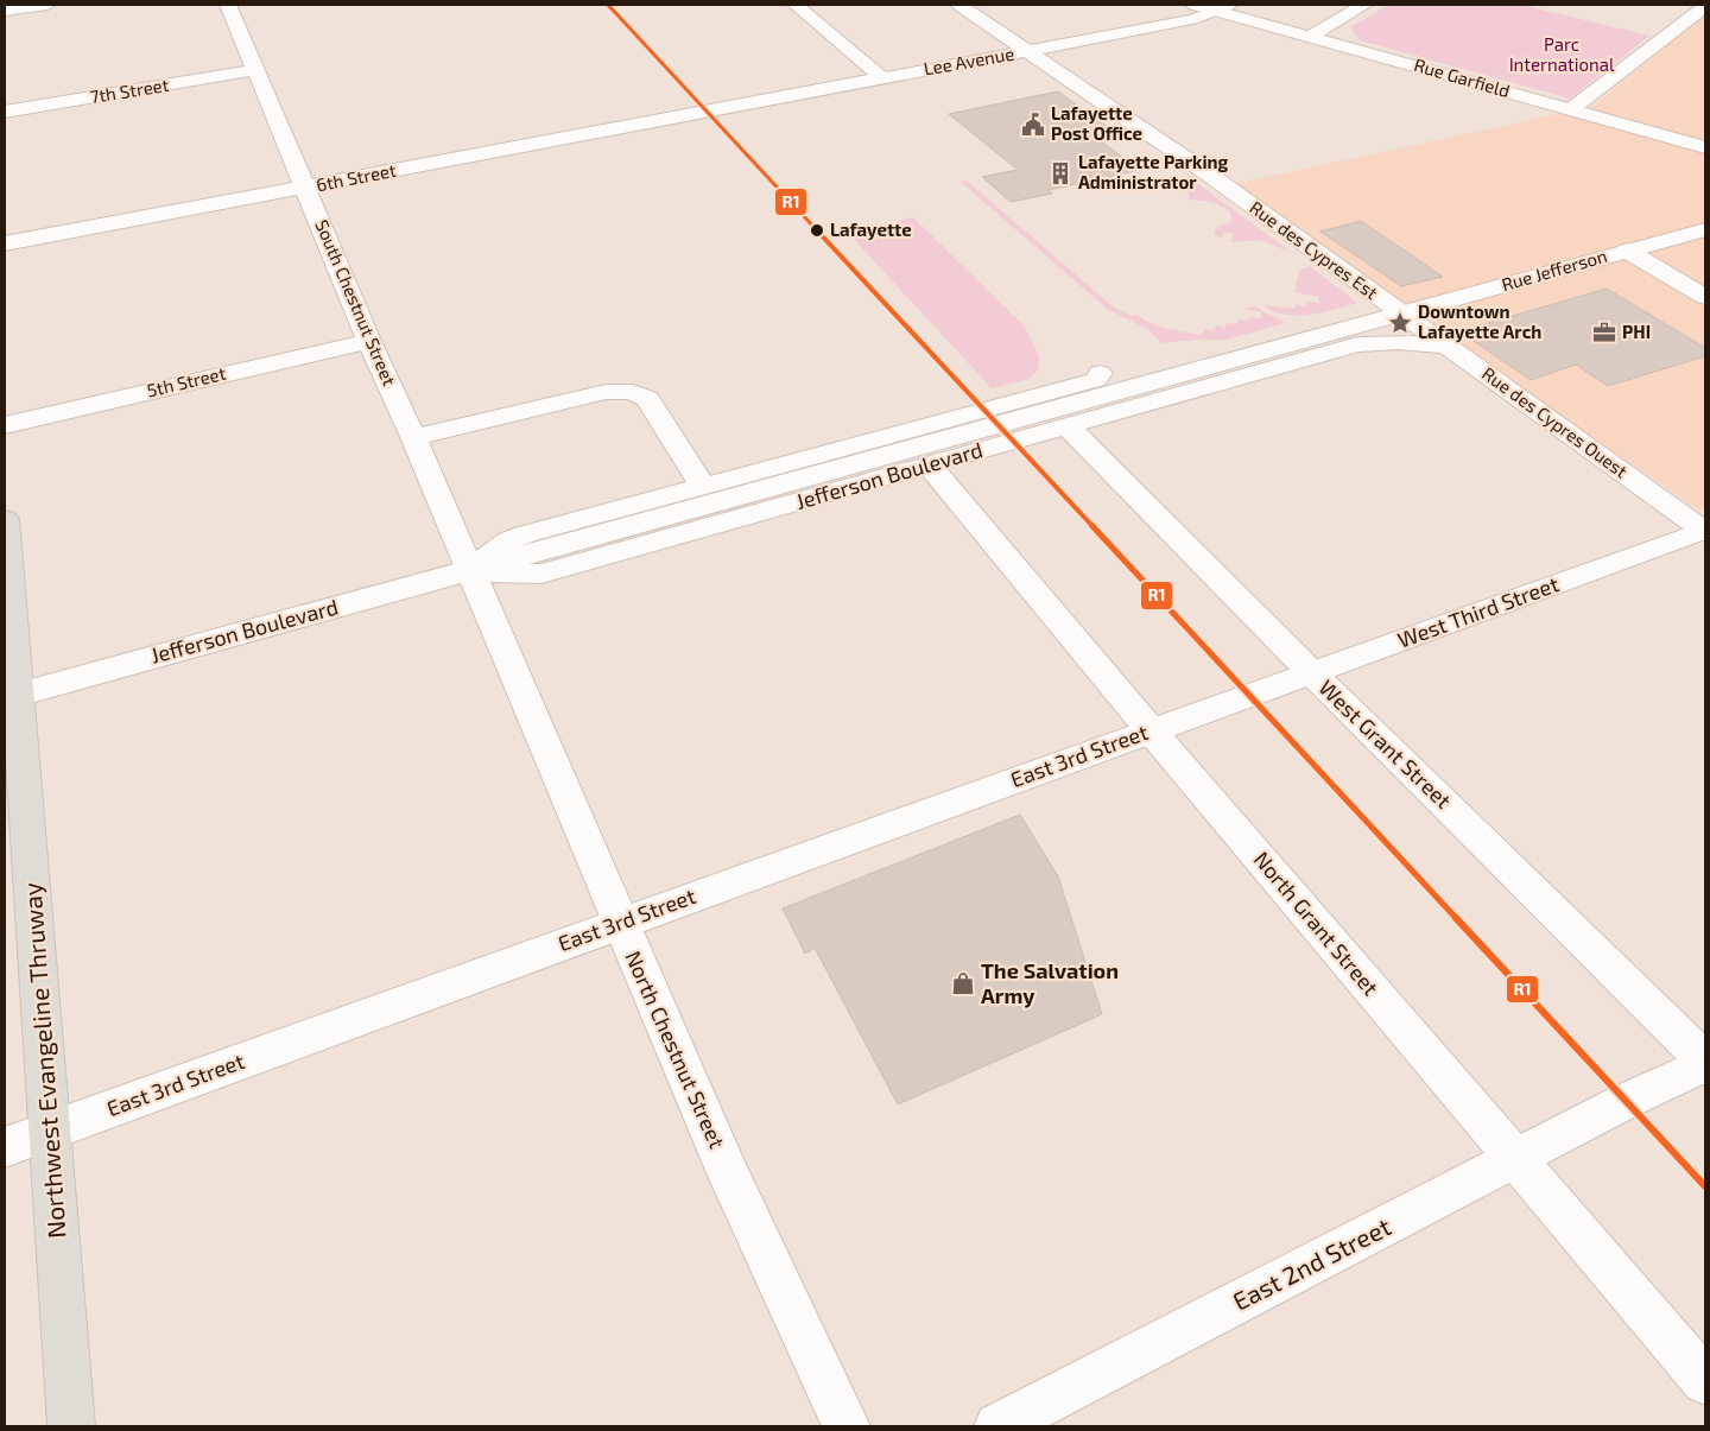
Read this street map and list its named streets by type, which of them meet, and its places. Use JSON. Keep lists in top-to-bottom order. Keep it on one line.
{"streets":{"highway":["Northwest Evangeline Thruway"],"street":["Lee Avenue","Rue Garfield","7th Street","6th Street","Rue des Cypres Est","Rue Jefferson","South Chestnut Street","5th Street","Rue des Cypres Ouest","Jefferson Boulevard","West Third Street","West Grant Street","East 3rd Street","North Grant Street","North Chestnut Street","East 2nd Street"]},"crossings":[["Lee Avenue","Rue Garfield"],["Lee Avenue","6th Street"],["Lee Avenue","Rue des Cypres Est"],["7th Street","South Chestnut Street"],["6th Street","South Chestnut Street"],["Rue des Cypres Est","Rue Jefferson"],["Rue des Cypres Est","Rue des Cypres Ouest"],["Rue des Cypres Est","Jefferson Boulevard"],["Rue Jefferson","Rue des Cypres Ouest"],["Rue Jefferson","Jefferson Boulevard"],["South Chestnut Street","5th Street"],["South Chestnut Street","Jefferson Boulevard"],["South Chestnut Street","North Chestnut Street"],["Rue des Cypres Ouest","Jefferson Boulevard"],["Rue des Cypres Ouest","West Third Street"],["Jefferson Boulevard","West Grant Street"],["Jefferson Boulevard","North Grant Street"],["Jefferson Boulevard","North Chestnut Street"],["Jefferson Boulevard","Northwest Evangeline Thruway"],["West Third Street","West Grant Street"],["West Third Street","East 3rd Street"],["West Grant Street","East 2nd Street"],["East 3rd Street","North Grant Street"],["East 3rd Street","North Chestnut Street"],["East 3rd Street","Northwest Evangeline Thruway"],["North Grant Street","East 2nd Street"]],"parks":["Parc International"],"places":{"public building":["Lafayette Post Office"],"building":["Lafayette Parking Administrator"],"other":["Lafayette"],"place":["Downtown Lafayette Arch"],"office":["PHI"],"shop":["The Salvation Army"]},"lines":["transit line R1"]}
